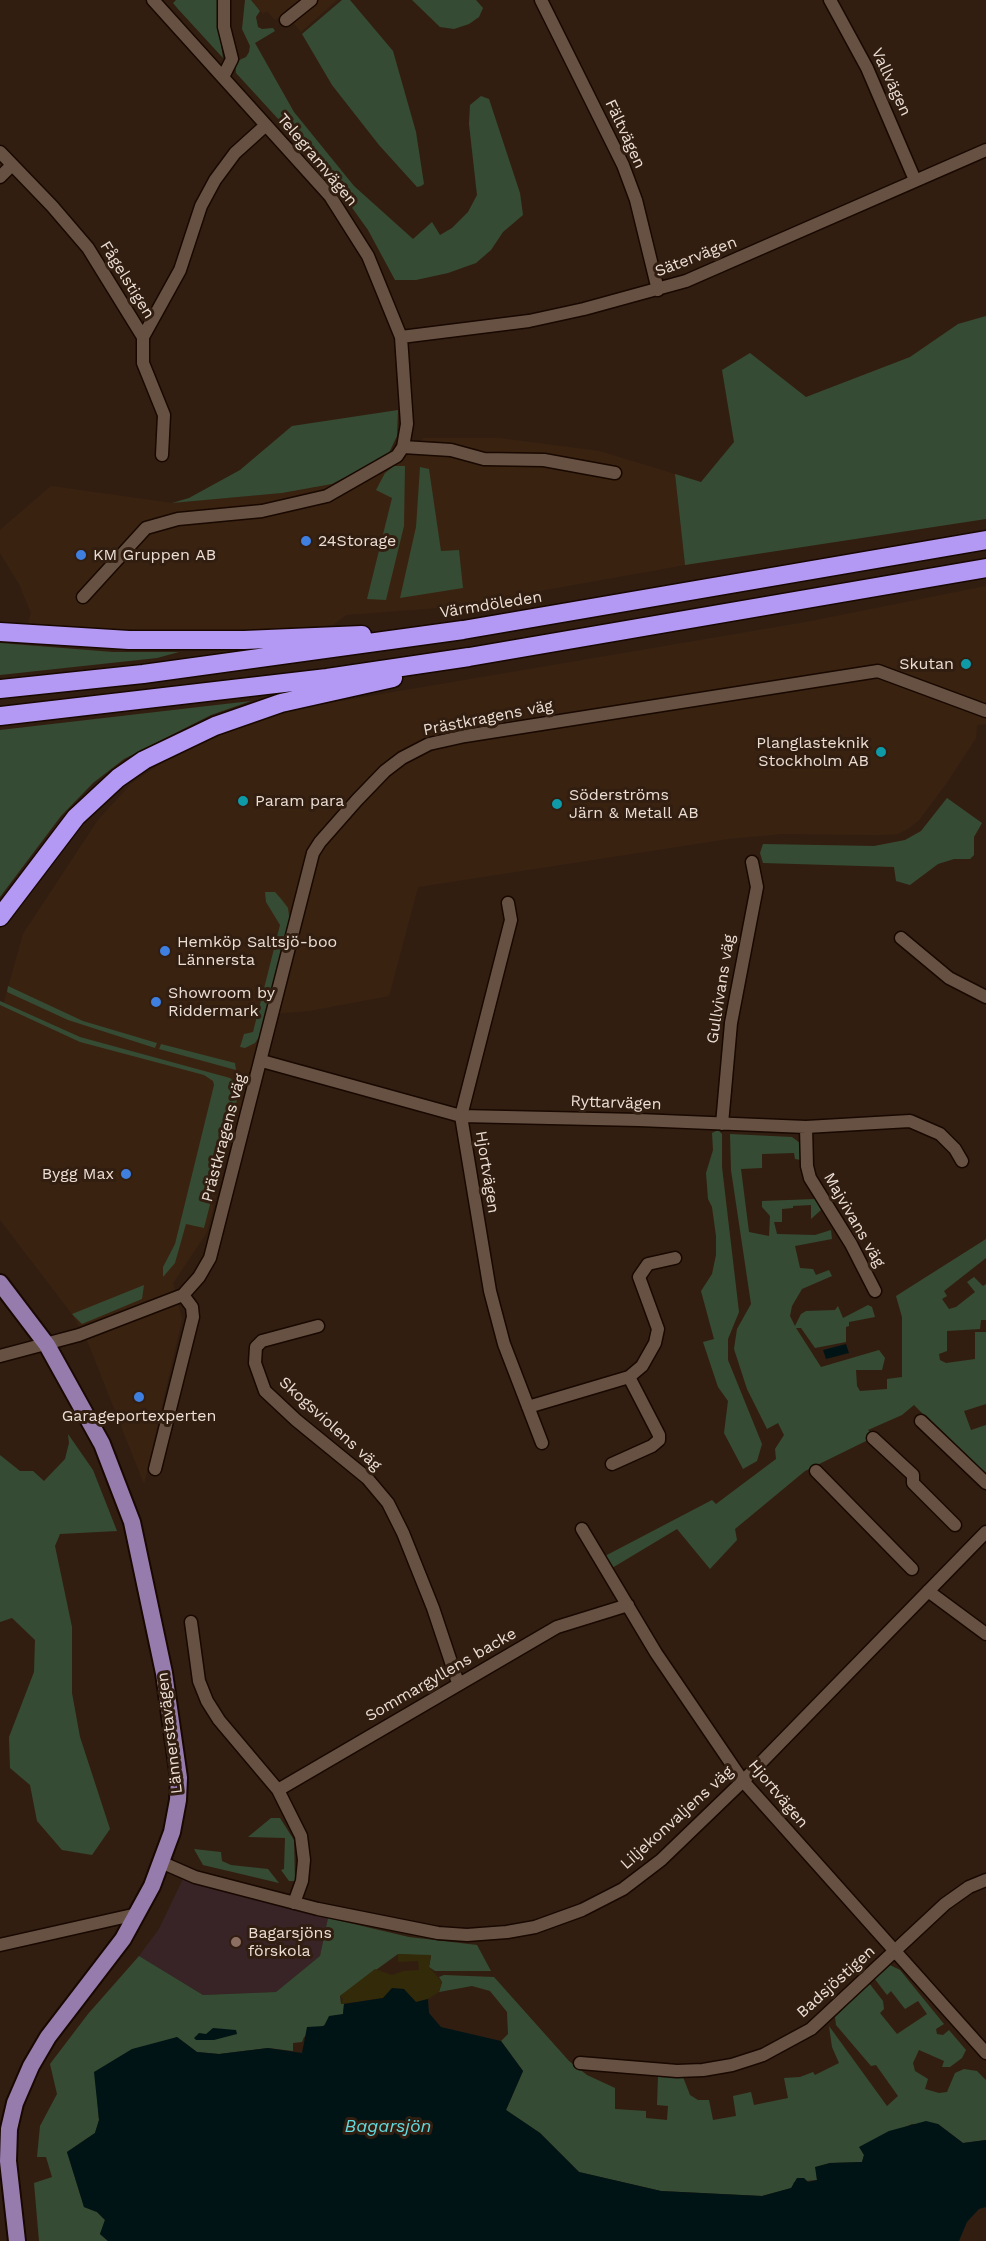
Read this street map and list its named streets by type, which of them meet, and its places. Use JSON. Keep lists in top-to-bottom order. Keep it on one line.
{"streets":{"highway":["Värmdöleden"],"main road":["Lännerstavägen"],"street":["Vallvägen","Fältvägen","Telegramvägen","Sätervägen","Fågelstigen","Prästkragens väg","Gullvivans väg","Ryttarvägen","Hjortvägen","Majvivans väg","Skogsviolens väg","Sommargyllens backe","Liljekonvaljens väg","Badsjöstigen"]},"crossings":[["Vallvägen","Sätervägen"],["Fältvägen","Sätervägen"],["Telegramvägen","Sätervägen"],["Prästkragens väg","Ryttarvägen"],["Gullvivans väg","Ryttarvägen"],["Ryttarvägen","Hjortvägen"],["Ryttarvägen","Majvivans väg"],["Hjortvägen","Sommargyllens backe"],["Hjortvägen","Liljekonvaljens väg"],["Hjortvägen","Badsjöstigen"],["Skogsviolens väg","Sommargyllens backe"],["Lännerstavägen","Liljekonvaljens väg"]],"water":["Bagarsjön"],"places":["24Storage","KM Gruppen AB","Skutan","Planglasteknik Stockholm AB","Param para","Söderströms Järn & Metall AB","Hemköp Saltsjö-boo Lännersta","Showroom by Riddermark","Bygg Max","Garageportexperten","Bagarsjöns förskola"]}
